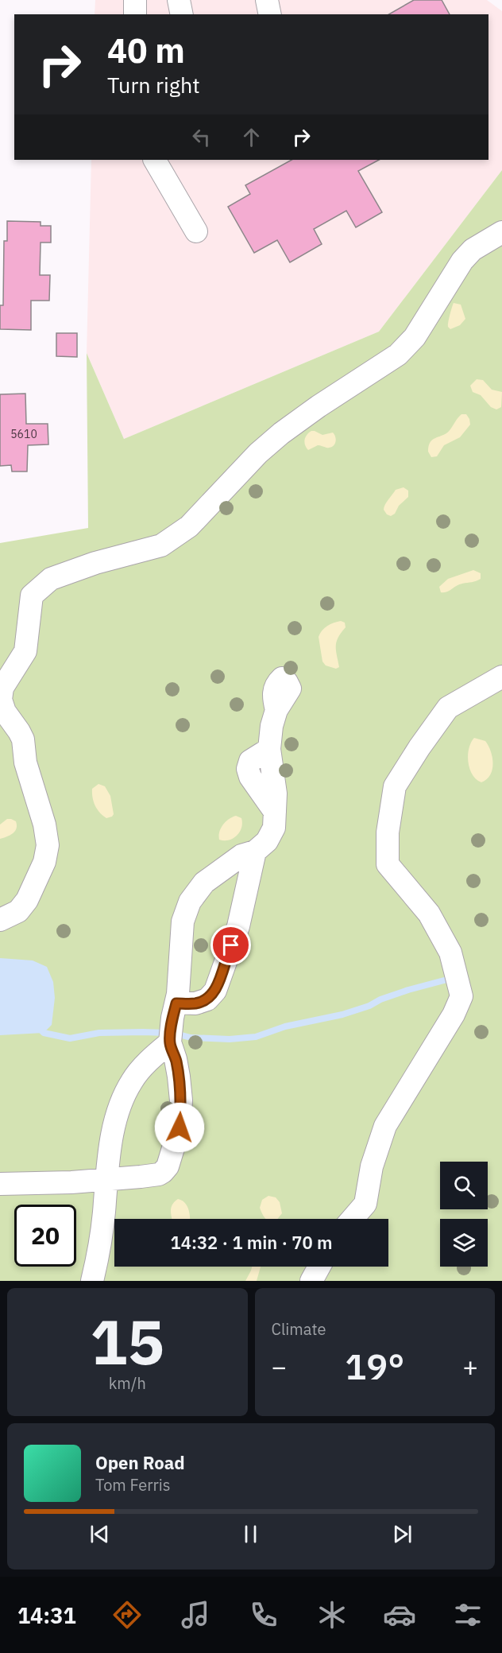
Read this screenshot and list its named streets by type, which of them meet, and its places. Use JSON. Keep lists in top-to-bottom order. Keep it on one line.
{"house_numbers":["5610"],"page":{"turn":["40 m","Turn right"],"limit":"20","trip":"14:32 · 1 min · 70 m","tile":[["15","km/h"],"Climate"],"heat":["−","19°","+"],"song":["Open Road","Tom Ferris"],"tabs":"14:31"}}
